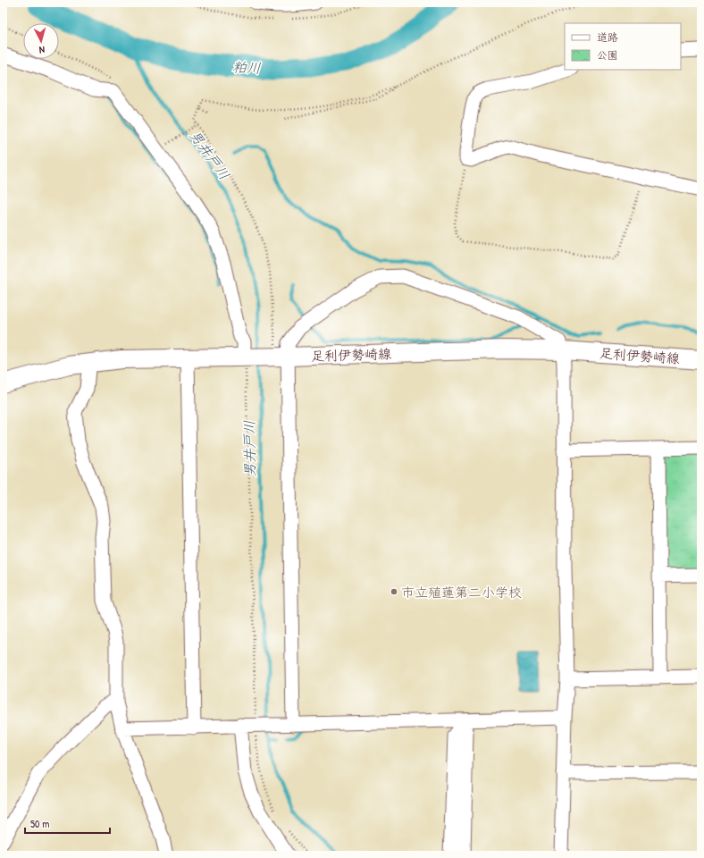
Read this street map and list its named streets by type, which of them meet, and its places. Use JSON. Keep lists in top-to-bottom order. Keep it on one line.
{"streets":{"main road":["足利伊勢崎線"]},"water":["粕川","男井戸川"],"places":["市立殖蓮第二小学校"],"legend":["道路","公園"],"scale_bar":"50 m","north":"bottom"}
